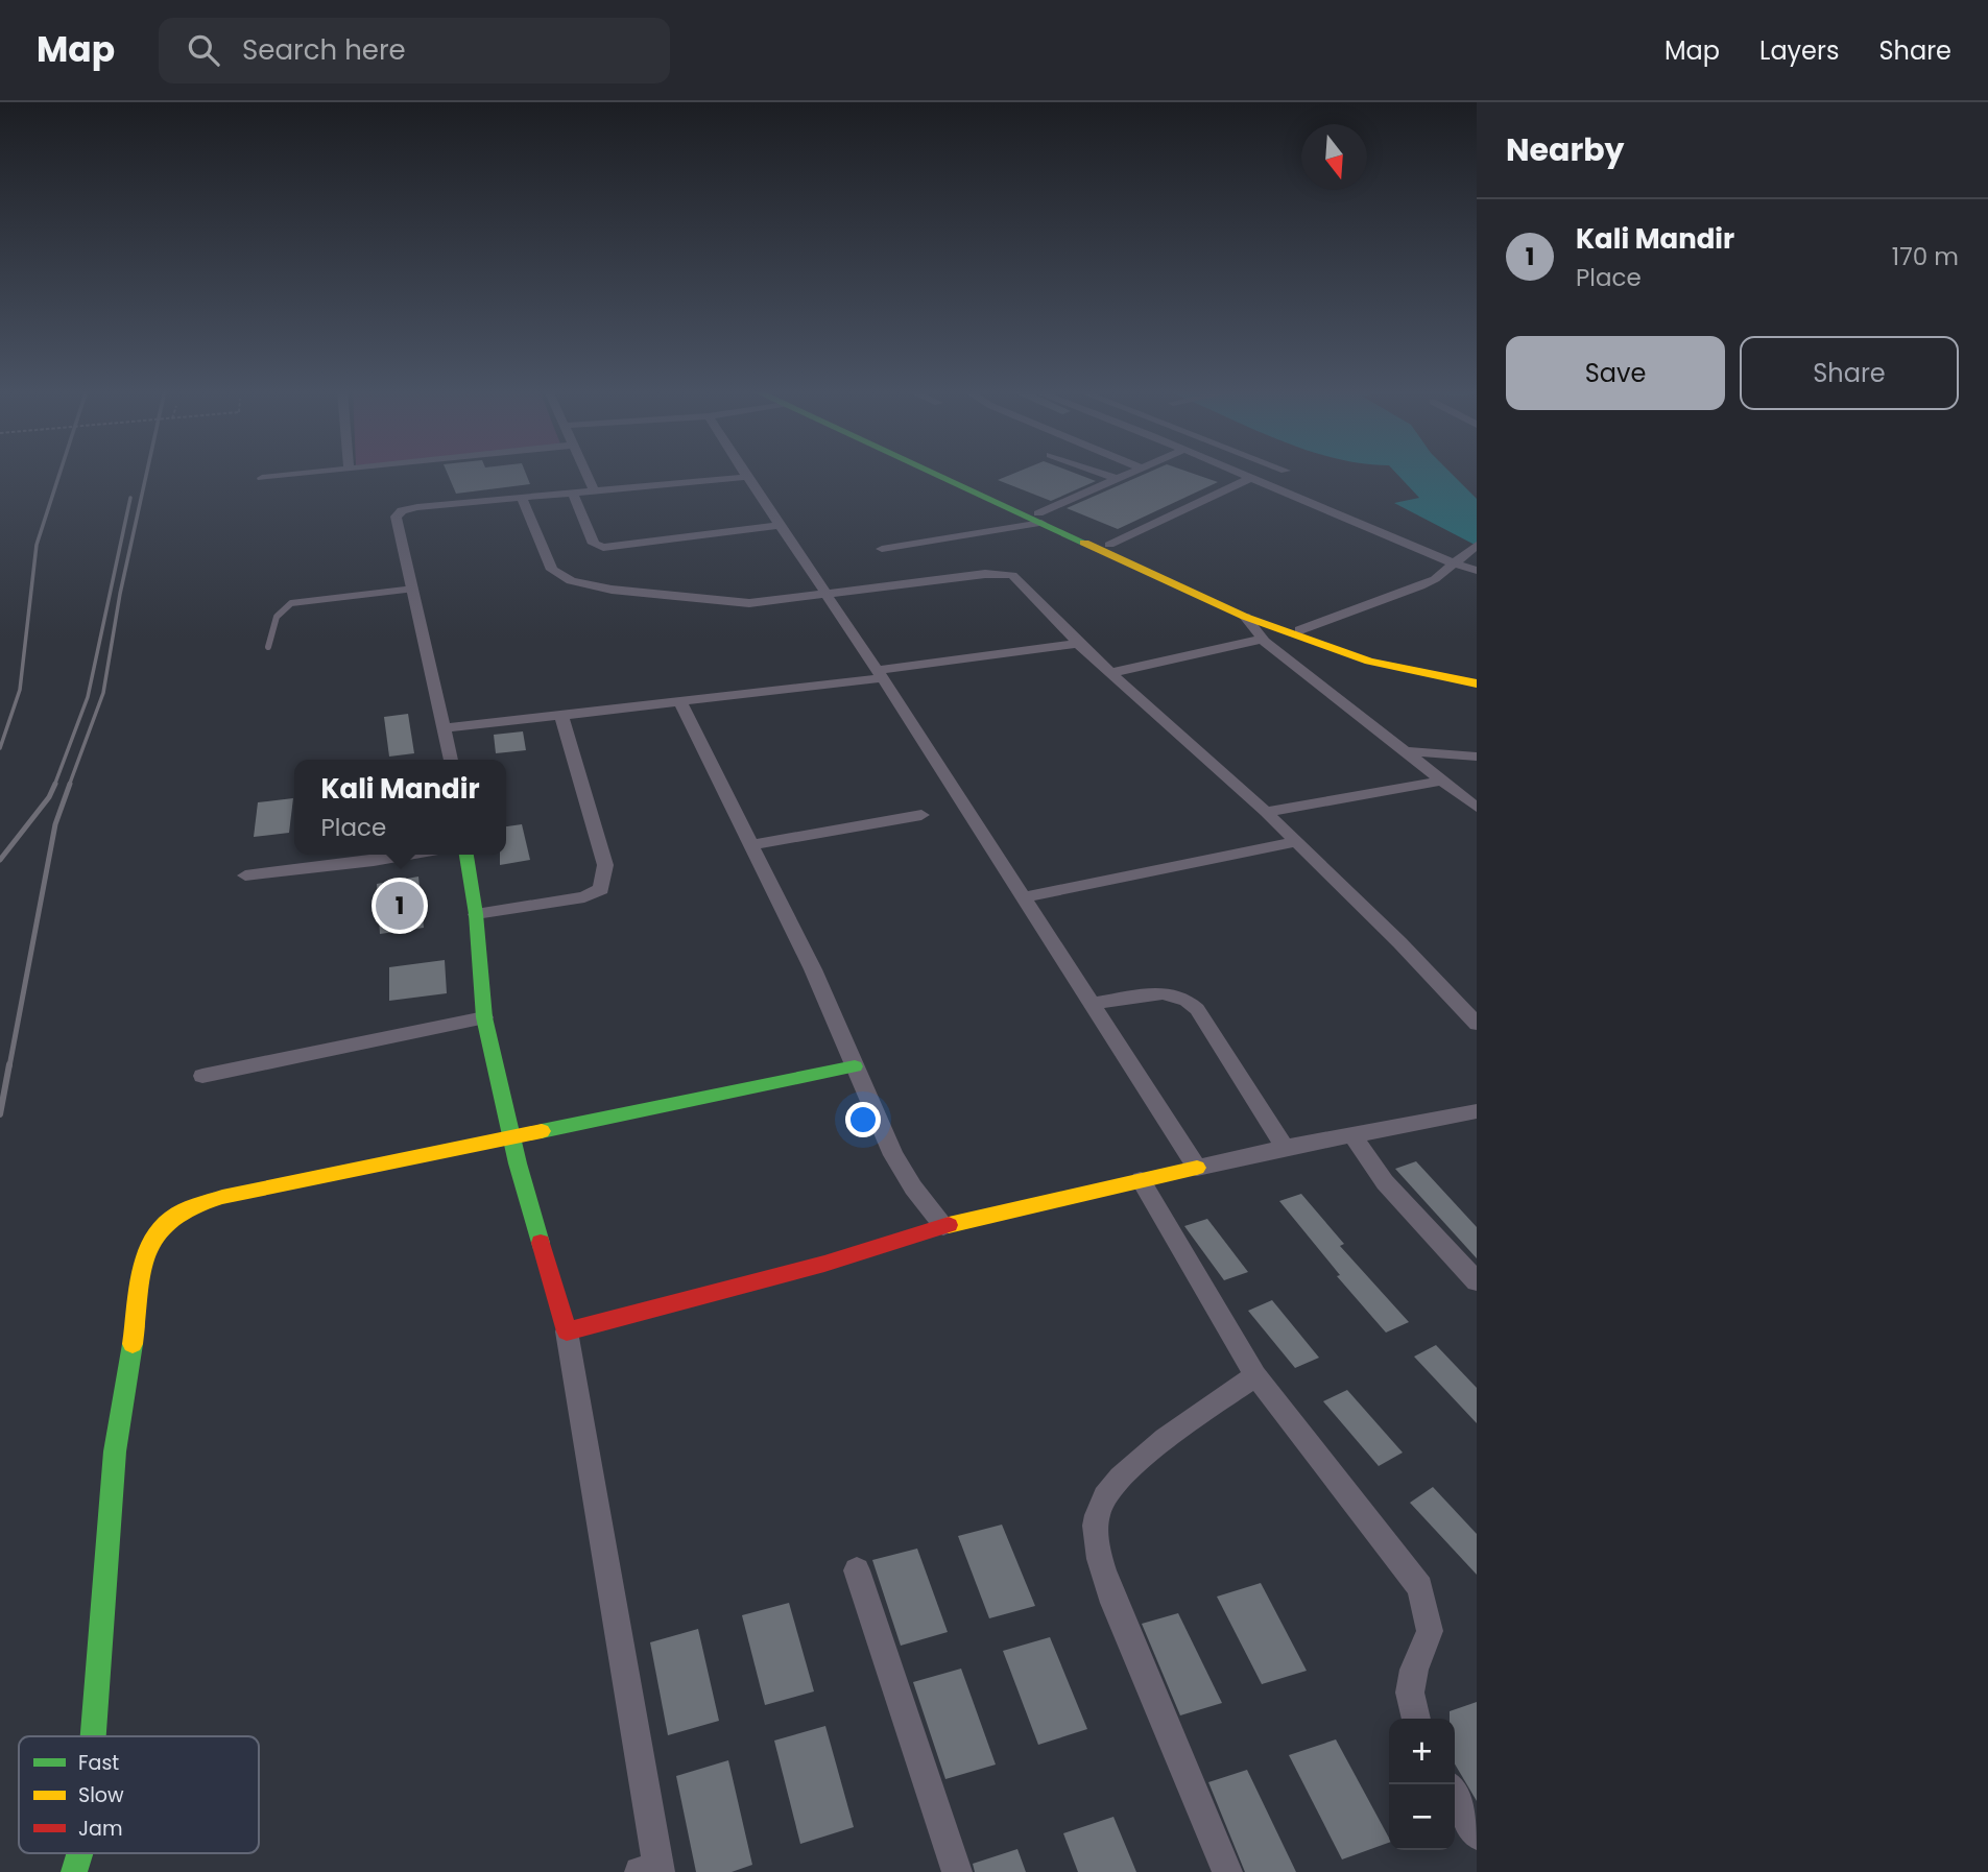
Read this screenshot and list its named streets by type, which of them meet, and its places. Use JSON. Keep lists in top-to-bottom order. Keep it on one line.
{"legend":["Fast","Slow","Jam"],"north":"bottom","page":{"header":"Map","search":"Search here","nav":["Map","Layers","Share"],"heading":"Nearby","list":[{"mark":"1","name":"Kali Mandir","note":"Place","value":"170 m"}],"buttons":["Save","Share"],"popup":["Kali Mandir","Place"],"pins":"1","map_buttons":["+","−"]}}
